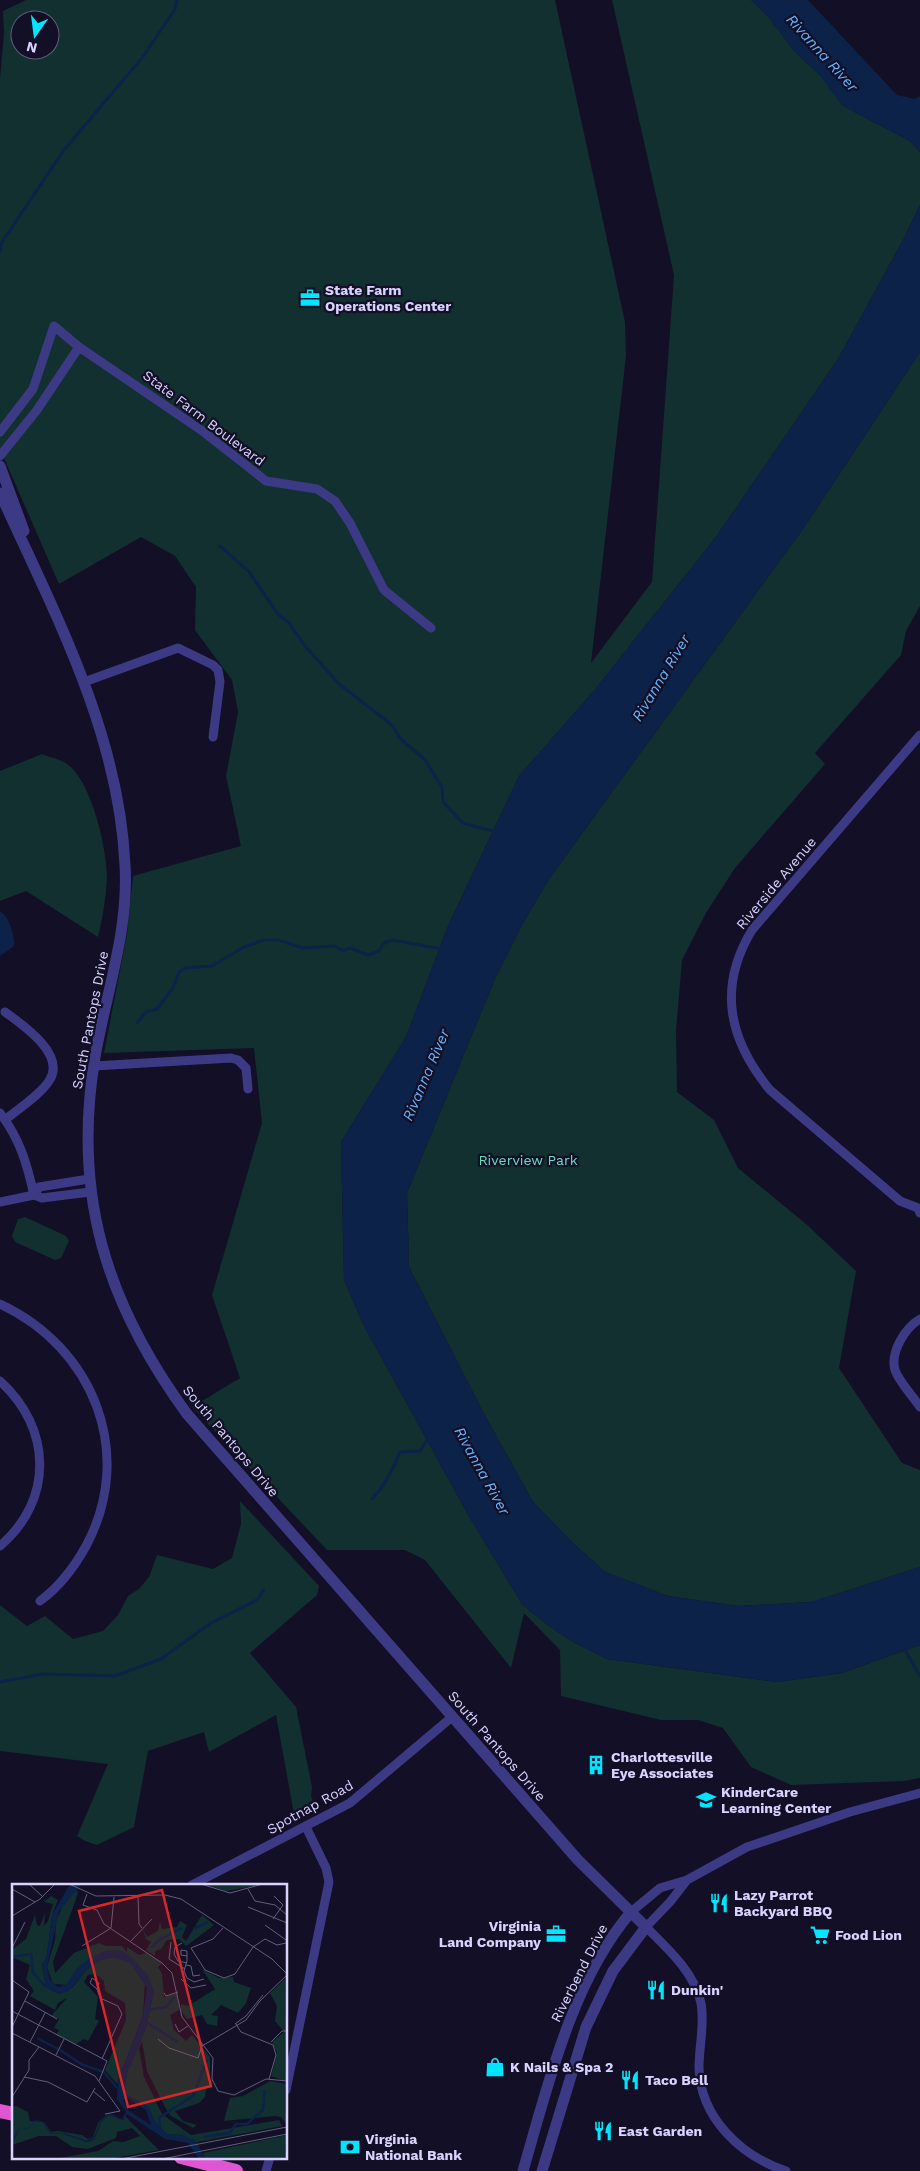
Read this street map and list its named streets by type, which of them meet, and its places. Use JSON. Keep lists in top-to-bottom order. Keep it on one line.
{"streets":{"street":["State Farm Boulevard","Riverside Avenue","South Pantops Drive","Spotnap Road","Riverbend Drive"]},"crossings":[["South Pantops Drive","Spotnap Road"],["South Pantops Drive","Riverbend Drive"]],"water":["Rivanna River"],"parks":["Riverview Park"],"places":{"office":["State Farm Operations Center","Virginia Land Company"],"building":["Charlottesville Eye Associates"],"school or university":["KinderCare Learning Center"],"restaurant":["Lazy Parrot Backyard BBQ","Dunkin'","Taco Bell","East Garden"],"supermarket":["Food Lion"],"shop":["K Nails & Spa 2"],"bank":["Virginia National Bank"]},"north":"bottom"}
